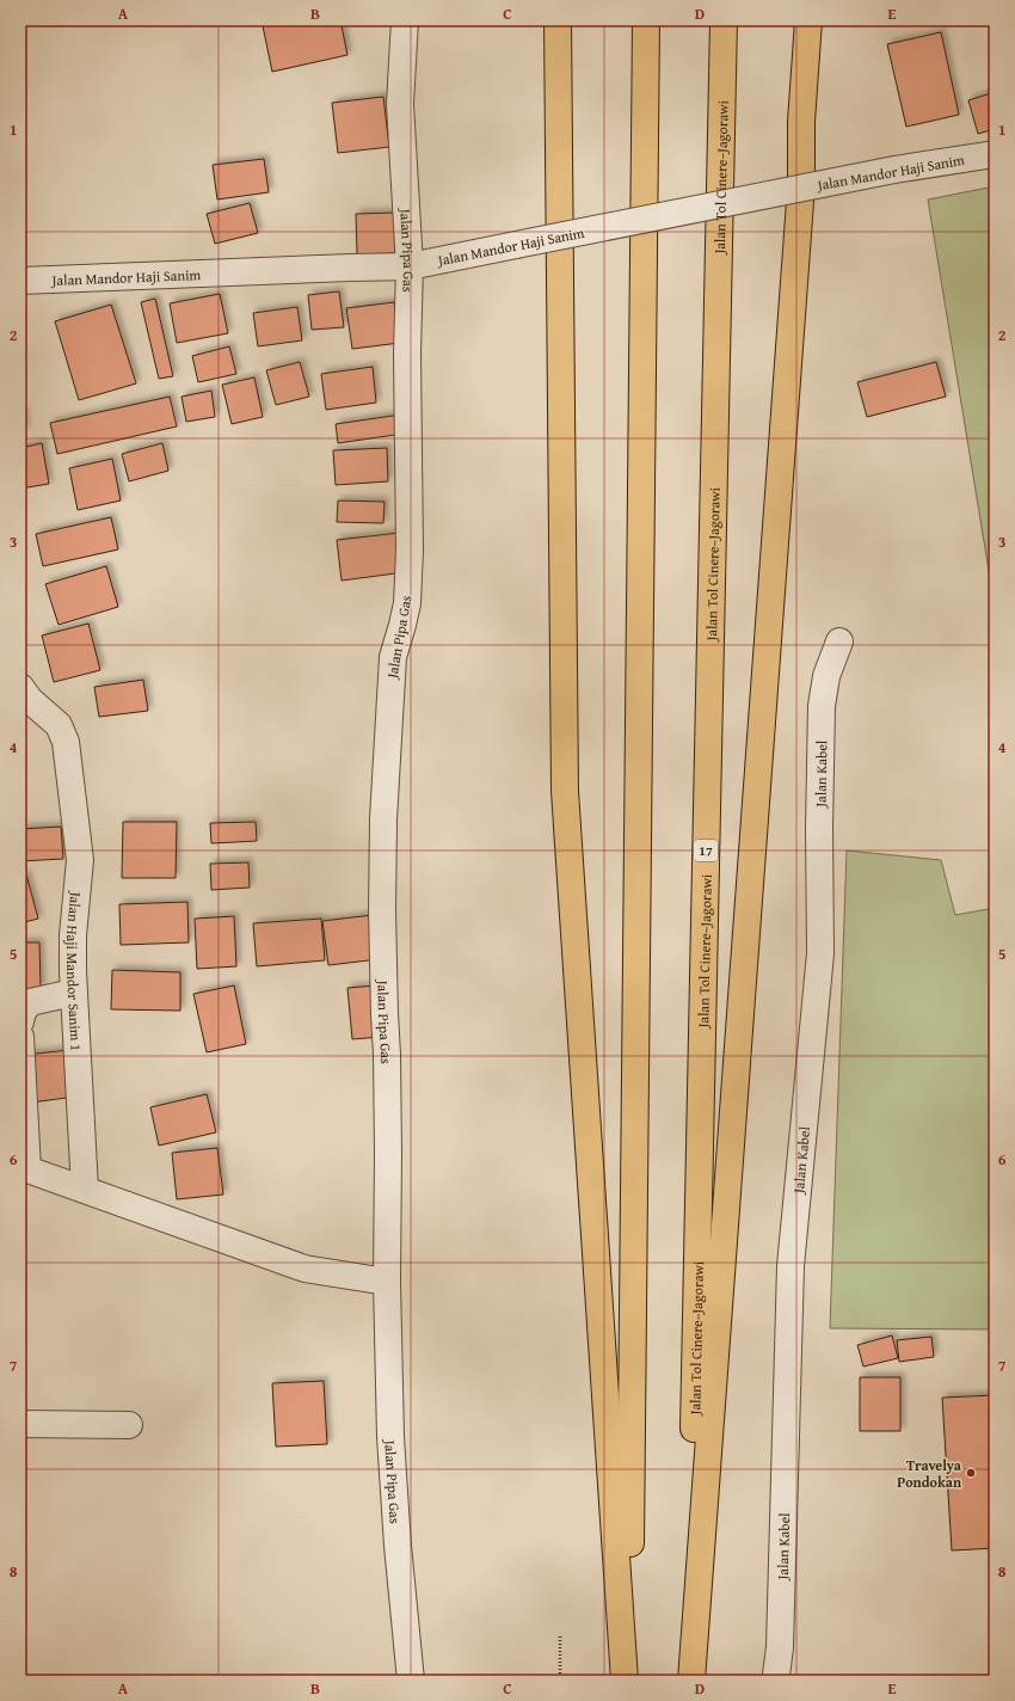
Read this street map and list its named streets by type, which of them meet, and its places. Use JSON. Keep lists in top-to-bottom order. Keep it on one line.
{"streets":{"highway":["Jalan Tol Cinere–Jagorawi","17"],"street":["Jalan Mandor Haji Sanim","Jalan Pipa Gas","Jalan Kabel","Jalan Haji Mandor Sanim 1"]},"crossings":[["Jalan Mandor Haji Sanim","Jalan Pipa Gas"]],"places":["Travelya Pondokan"],"grid":{"columns":["A","B","C","D","E"],"rows":["1","2","3","4","5","6","7","8"]}}
